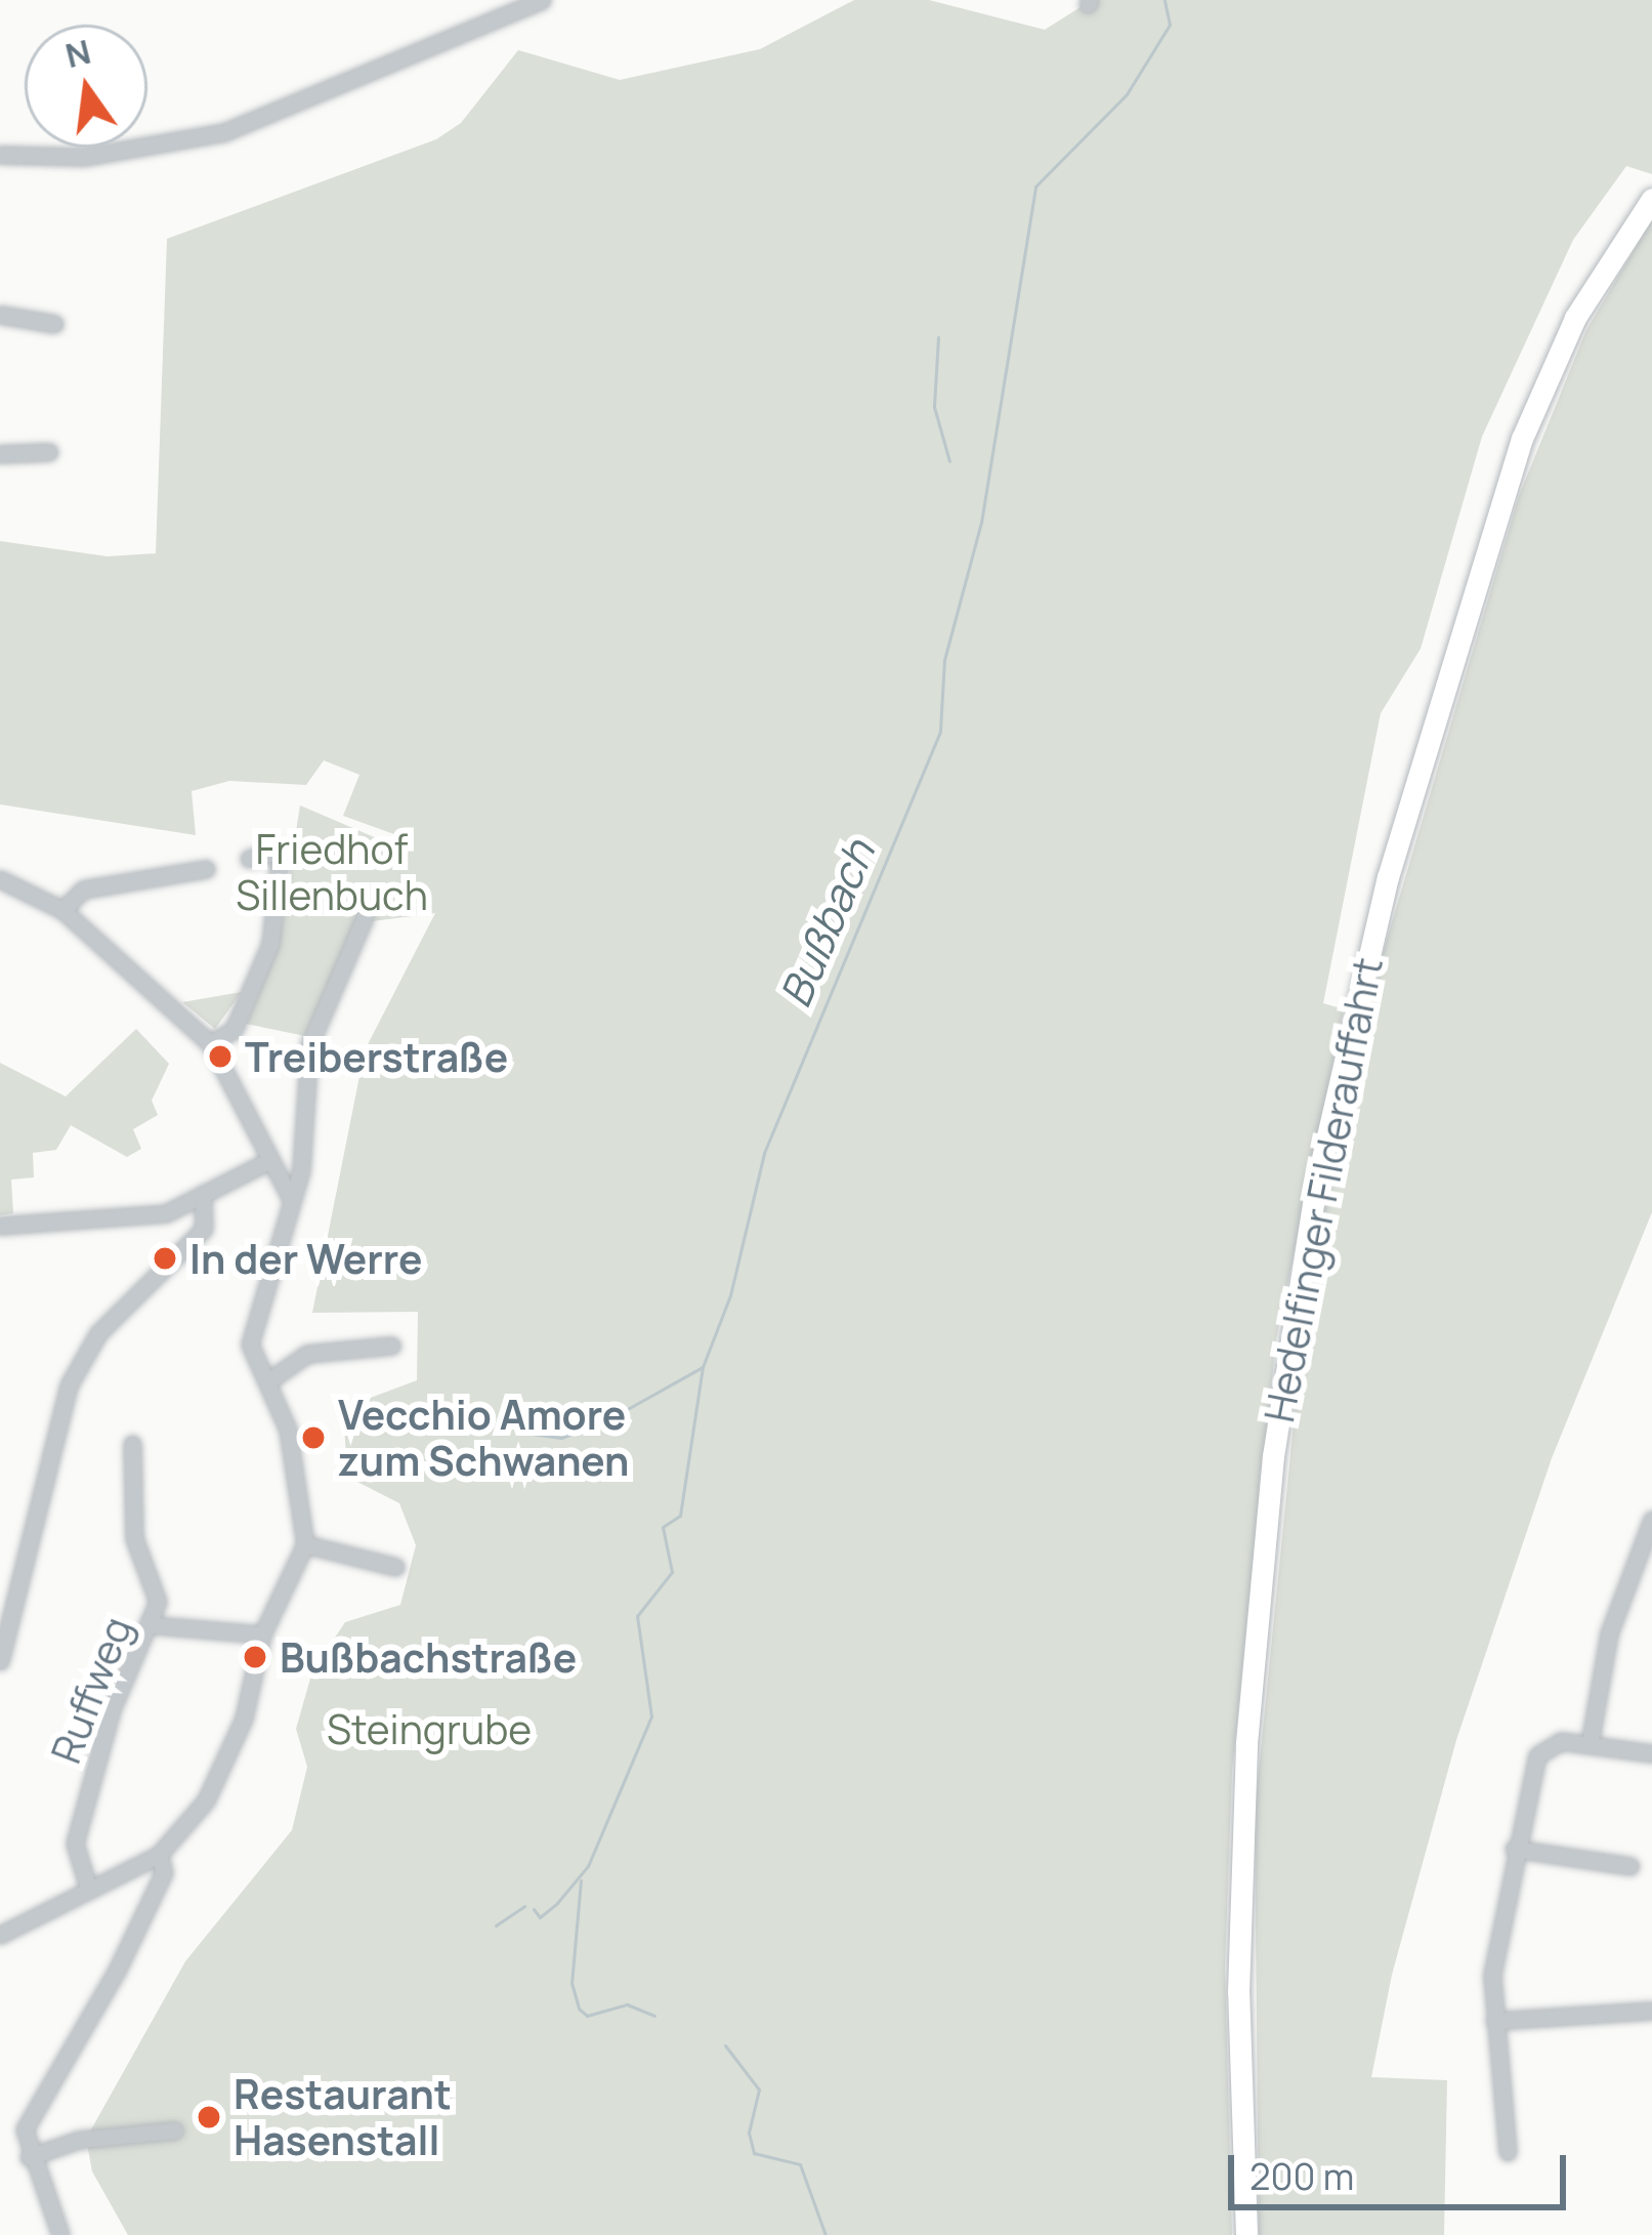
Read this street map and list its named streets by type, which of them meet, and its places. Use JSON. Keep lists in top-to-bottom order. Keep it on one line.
{"streets":{"main road":["Hedelfinger Filderauffahrt"],"street":["Ruffweg"]},"water":["Bußbach"],"parks":["Friedhof Sillenbuch","Steingrube"],"places":["Treiberstraße","In der Werre","Vecchio Amore zum Schwanen","Bußbachstraße","Restaurant Hasenstall"],"scale_bar":"200 m","north":"top"}
